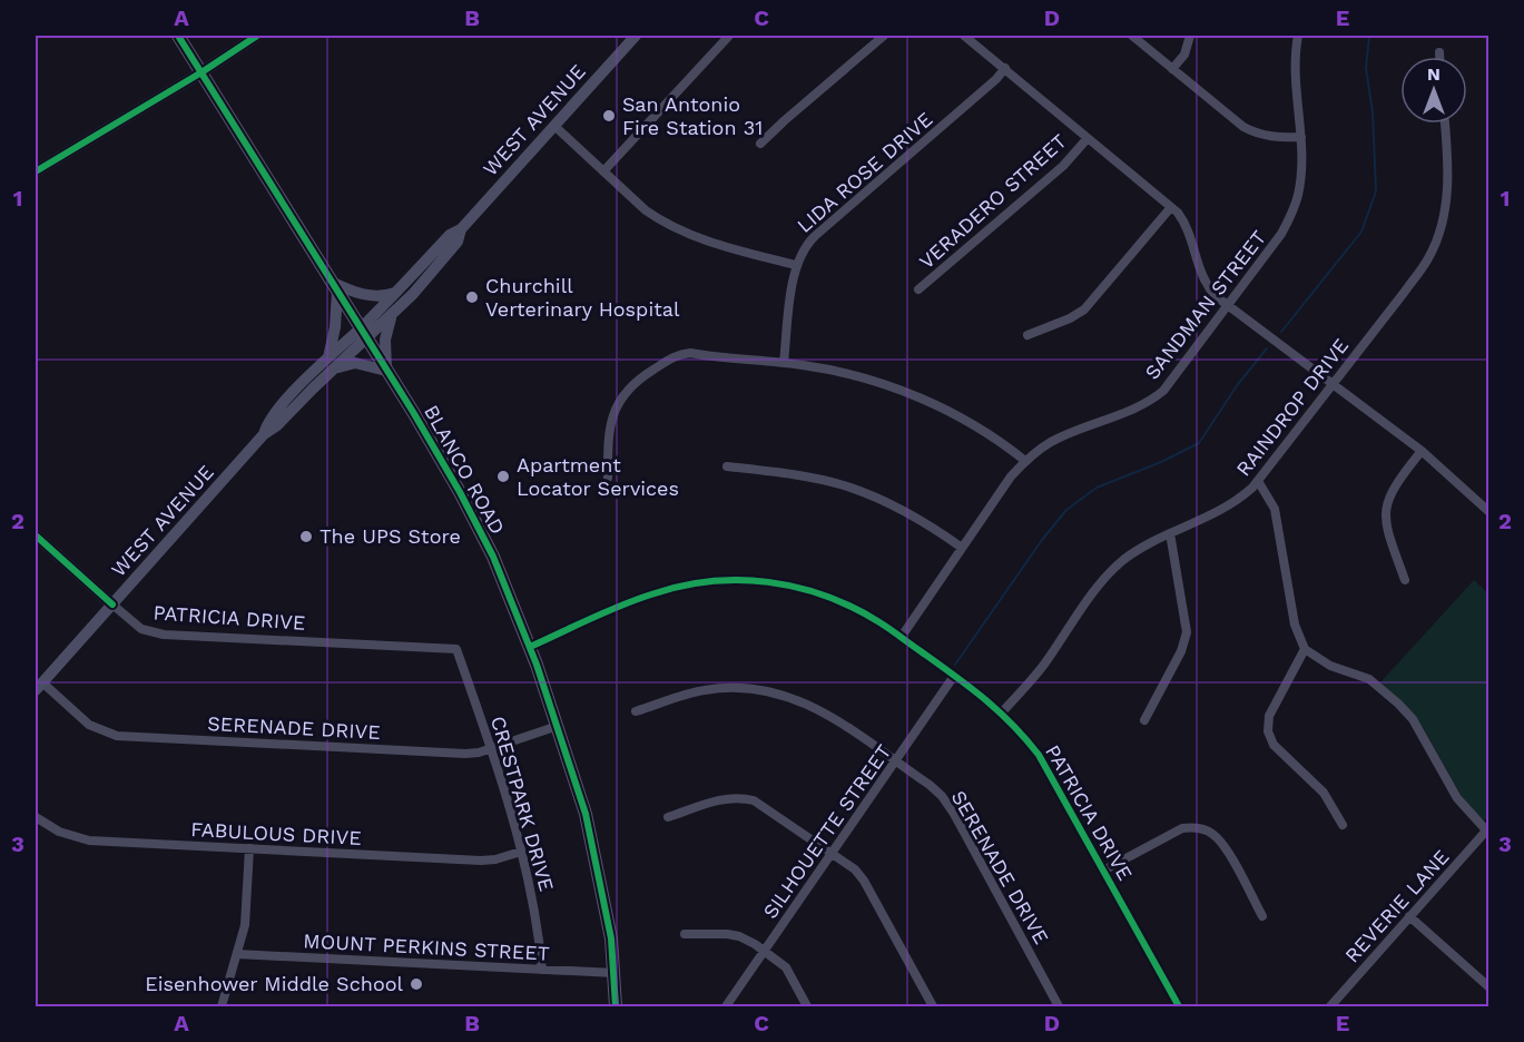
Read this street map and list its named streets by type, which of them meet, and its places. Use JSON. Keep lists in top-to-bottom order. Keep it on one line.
{"streets":{"main road":["WEST AVENUE","BLANCO ROAD","PATRICIA DRIVE"],"street":["LIDA ROSE DRIVE","VERADERO STREET","SANDMAN STREET","RAINDROP DRIVE","SERENADE DRIVE","CRESTPARK DRIVE","SILHOUETTE STREET","FABULOUS DRIVE","REVERIE LANE","MOUNT PERKINS STREET"]},"crossings":[["WEST AVENUE","BLANCO ROAD"],["WEST AVENUE","PATRICIA DRIVE"],["WEST AVENUE","SERENADE DRIVE"],["SANDMAN STREET","PATRICIA DRIVE"],["RAINDROP DRIVE","PATRICIA DRIVE"],["BLANCO ROAD","PATRICIA DRIVE"],["BLANCO ROAD","SERENADE DRIVE"],["BLANCO ROAD","MOUNT PERKINS STREET"],["PATRICIA DRIVE","CRESTPARK DRIVE"],["PATRICIA DRIVE","SILHOUETTE STREET"],["SERENADE DRIVE","CRESTPARK DRIVE"],["SERENADE DRIVE","SILHOUETTE STREET"],["CRESTPARK DRIVE","FABULOUS DRIVE"],["CRESTPARK DRIVE","MOUNT PERKINS STREET"]],"places":["San Antonio Fire Station 31","Churchill Verterinary Hospital","Apartment Locator Services","The UPS Store","Eisenhower Middle School"],"north":"top","grid":{"columns":["A","B","C","D","E"],"rows":["1","2","3"]}}
